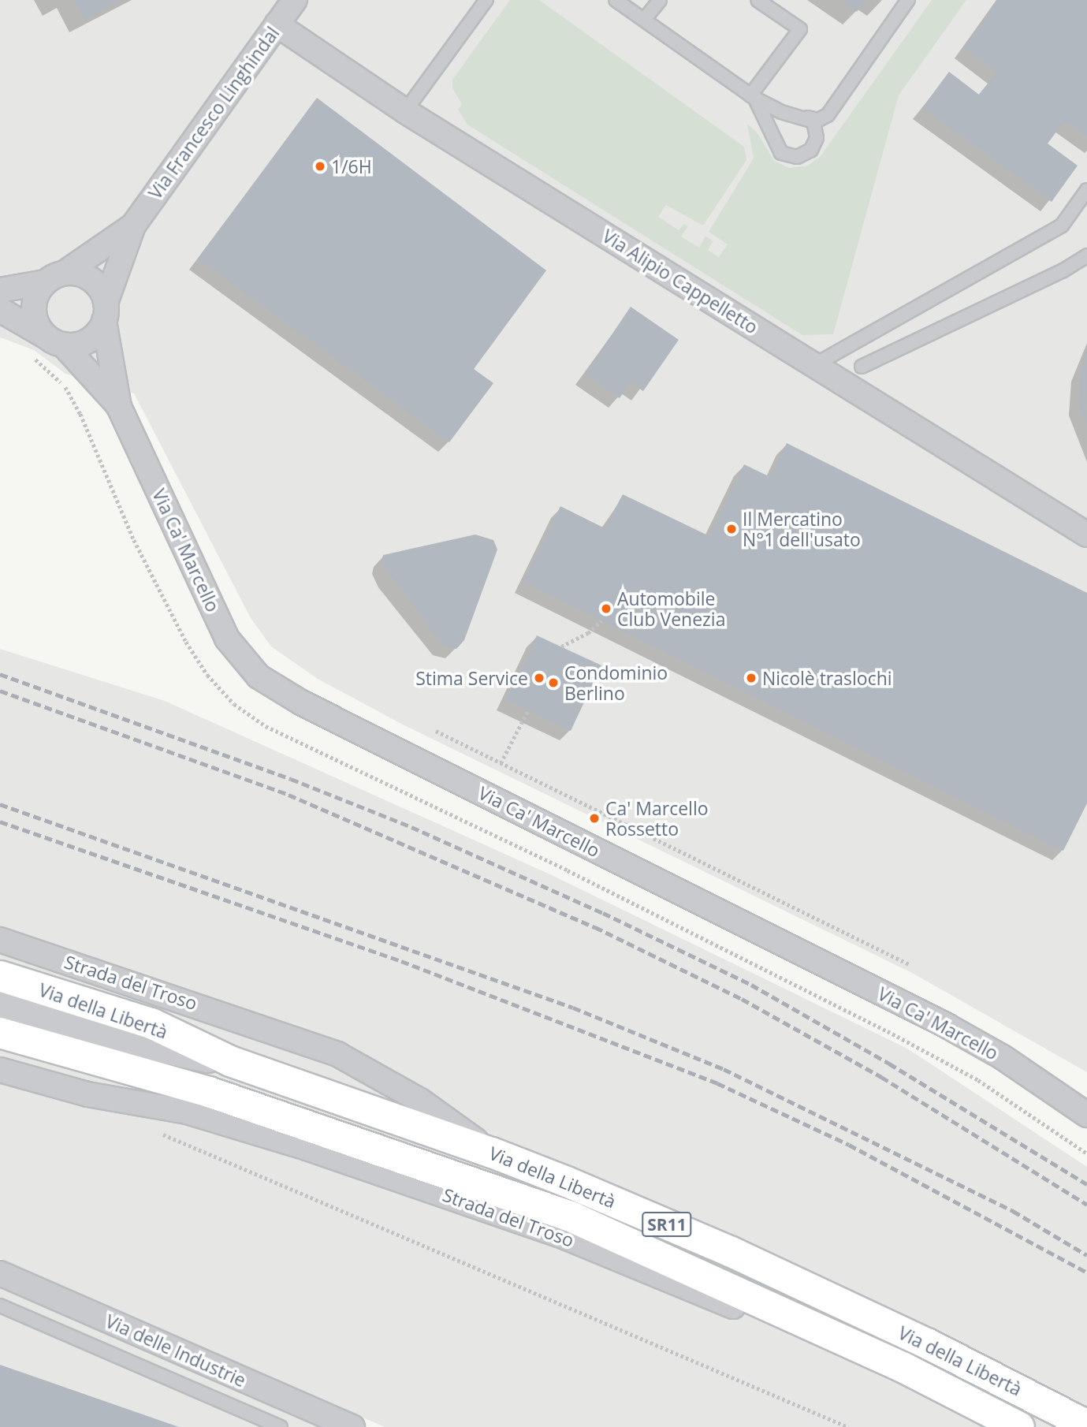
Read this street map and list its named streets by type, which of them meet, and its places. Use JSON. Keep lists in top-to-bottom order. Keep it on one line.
{"streets":{"highway":["Via della Libertà","SR11"],"street":["Via Francesco Linghindal","Via Alipio Cappelletto","Via Ca' Marcello","Strada del Troso","Via delle Industrie"]},"crossings":[["Via Francesco Linghindal","Via Alipio Cappelletto"],["Via Francesco Linghindal","Via Ca' Marcello"],["Strada del Troso","Via della Libertà"]],"places":["1/6H","Il Mercatino N°1 dell'usato","Automobile Club Venezia","Stima Service","Nicolè traslochi","Condominio Berlino","Ca' Marcello Rossetto"]}
